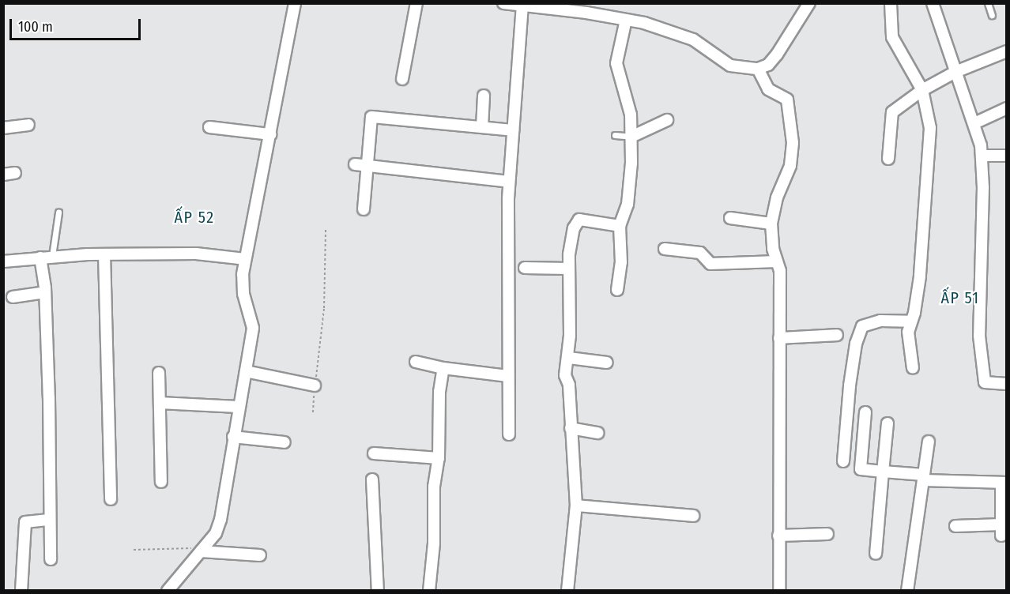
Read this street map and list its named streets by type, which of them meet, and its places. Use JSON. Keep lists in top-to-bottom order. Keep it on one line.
{"districts":["ẤP 52","ẤP 51"],"scale_bar":"100 m"}
